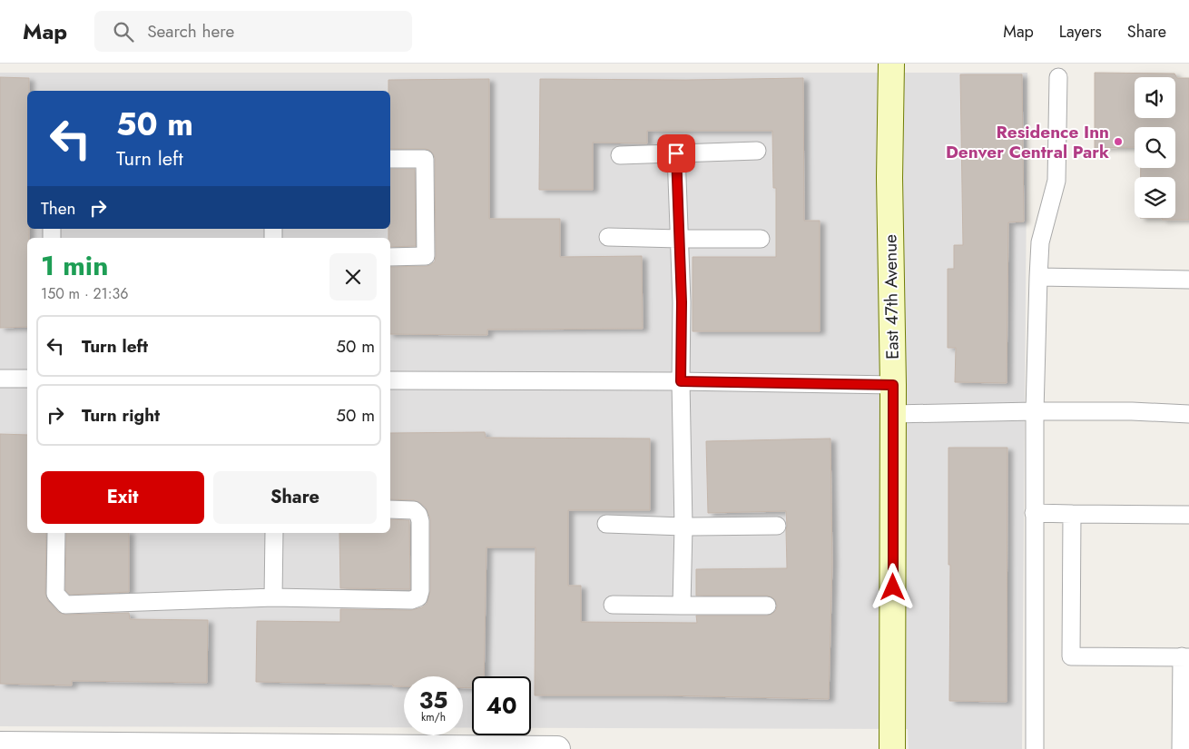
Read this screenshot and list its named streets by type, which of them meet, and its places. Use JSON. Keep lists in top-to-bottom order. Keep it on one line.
{"streets":{"street":["East 47th Avenue"]},"places":["Residence Inn Denver Central Park"],"page":{"header":"Map","search":"Search here","nav":["Map","Layers","Share"],"turn":["50 m","Turn left"],"then":"Then","heading":["1 min","150 m · 21:36"],"list":[{"name":"Turn left","value":"50 m"},{"name":"Turn right","value":"50 m"}],"buttons":["Exit","Share"],"speed":"35 km/h","limit":"40"}}
